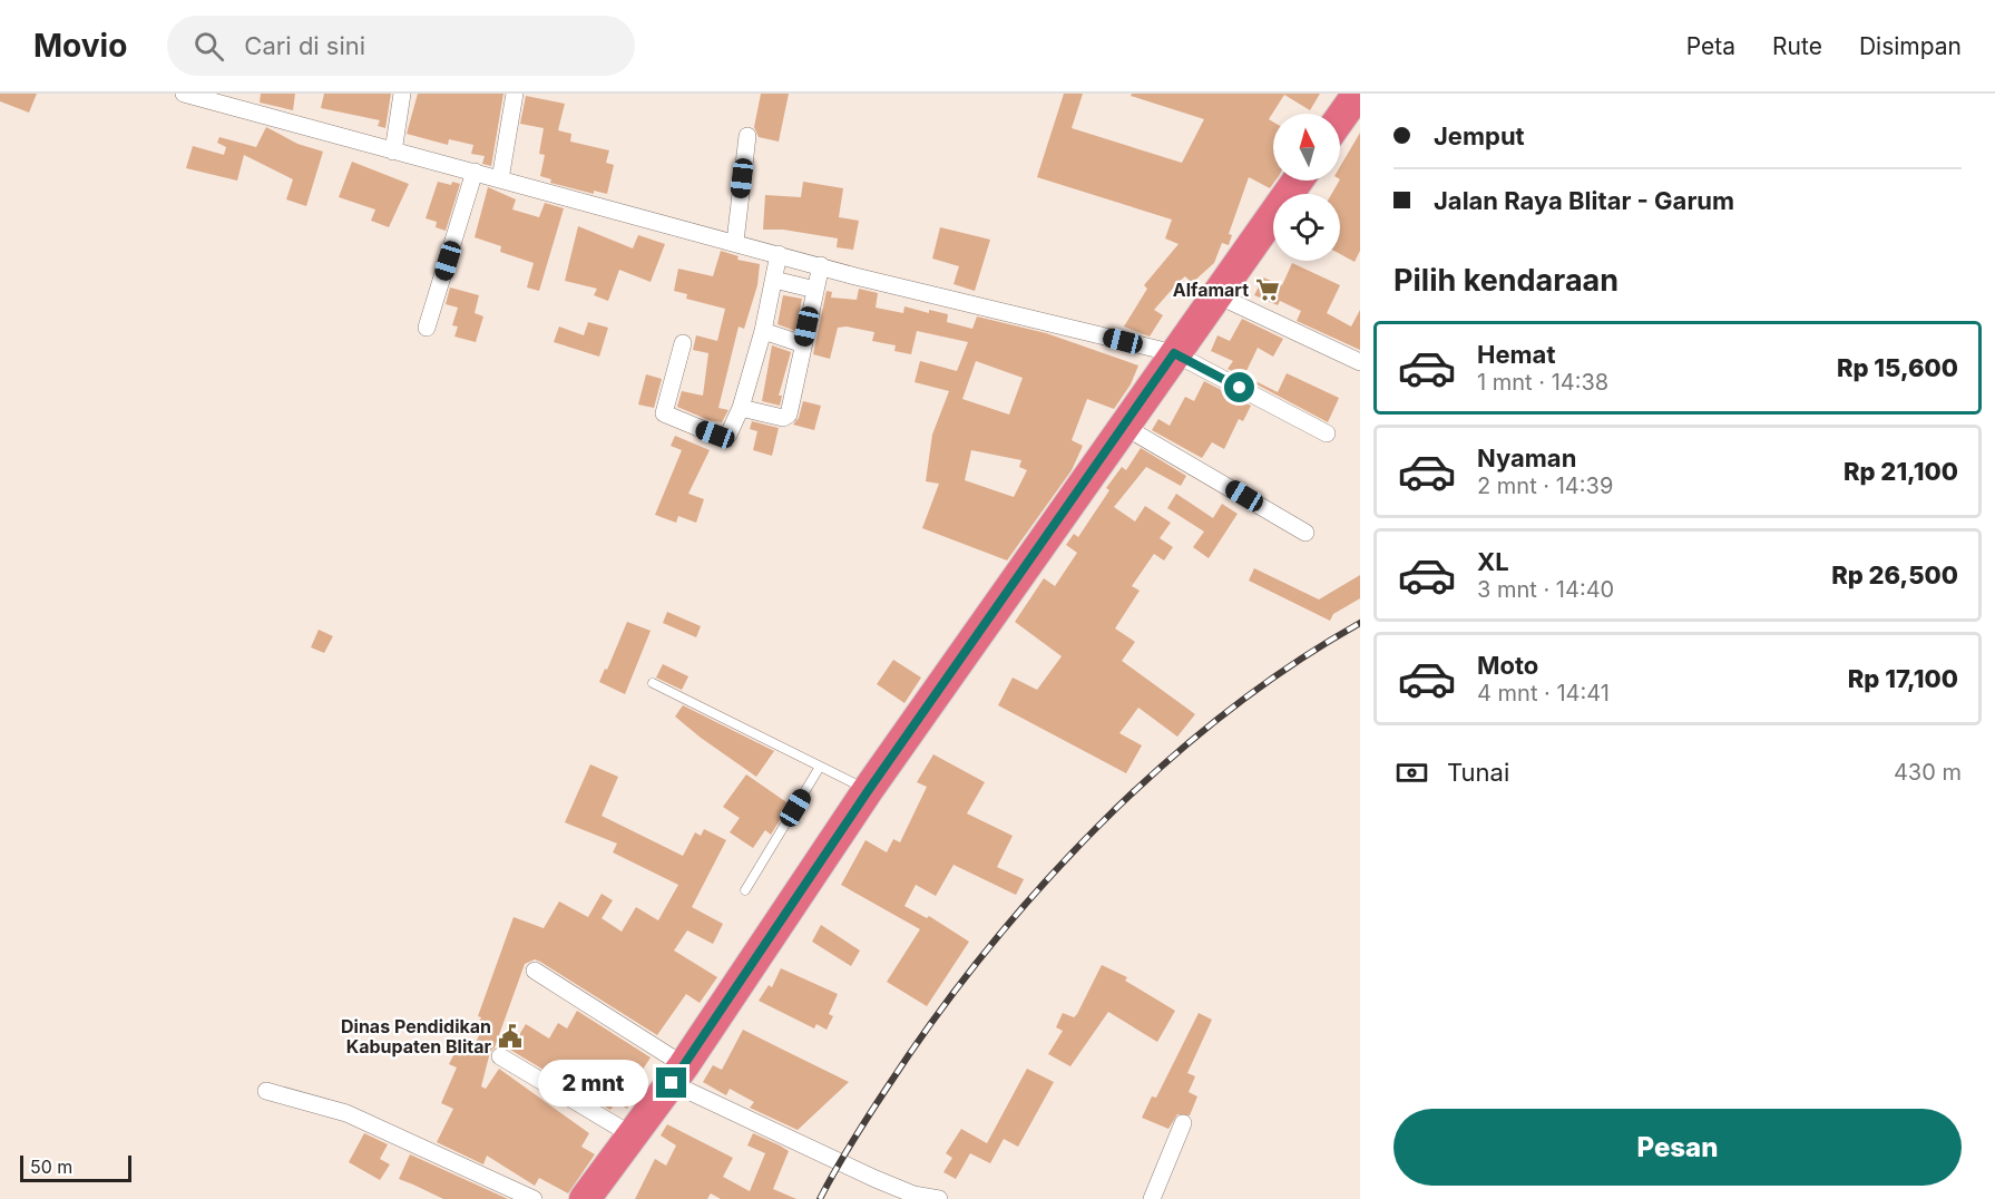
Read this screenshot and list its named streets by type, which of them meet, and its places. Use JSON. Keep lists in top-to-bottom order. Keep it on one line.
{"places":{"supermarket":["Alfamart"],"public building":["Dinas Pendidikan Kabupaten Blitar"]},"scale_bar":"50 m","north":"top","page":{"header":"Movio","search":"Cari di sini","nav":["Peta","Rute","Disimpan"],"banner":["Jemput","Jalan Raya Blitar - Garum"],"heading":"Pilih kendaraan","list":[{"name":"Hemat","note":"1 mnt · 14:38","value":"Rp 15,600"},{"name":"Nyaman","note":"2 mnt · 14:39","value":"Rp 21,100"},{"name":"XL","note":"3 mnt · 14:40","value":"Rp 26,500"},{"name":"Moto","note":"4 mnt · 14:41","value":"Rp 17,100"}],"pay":["Tunai","430 m"],"bubble":"2 mnt","buttons":"Pesan","scale":"50 m"}}
